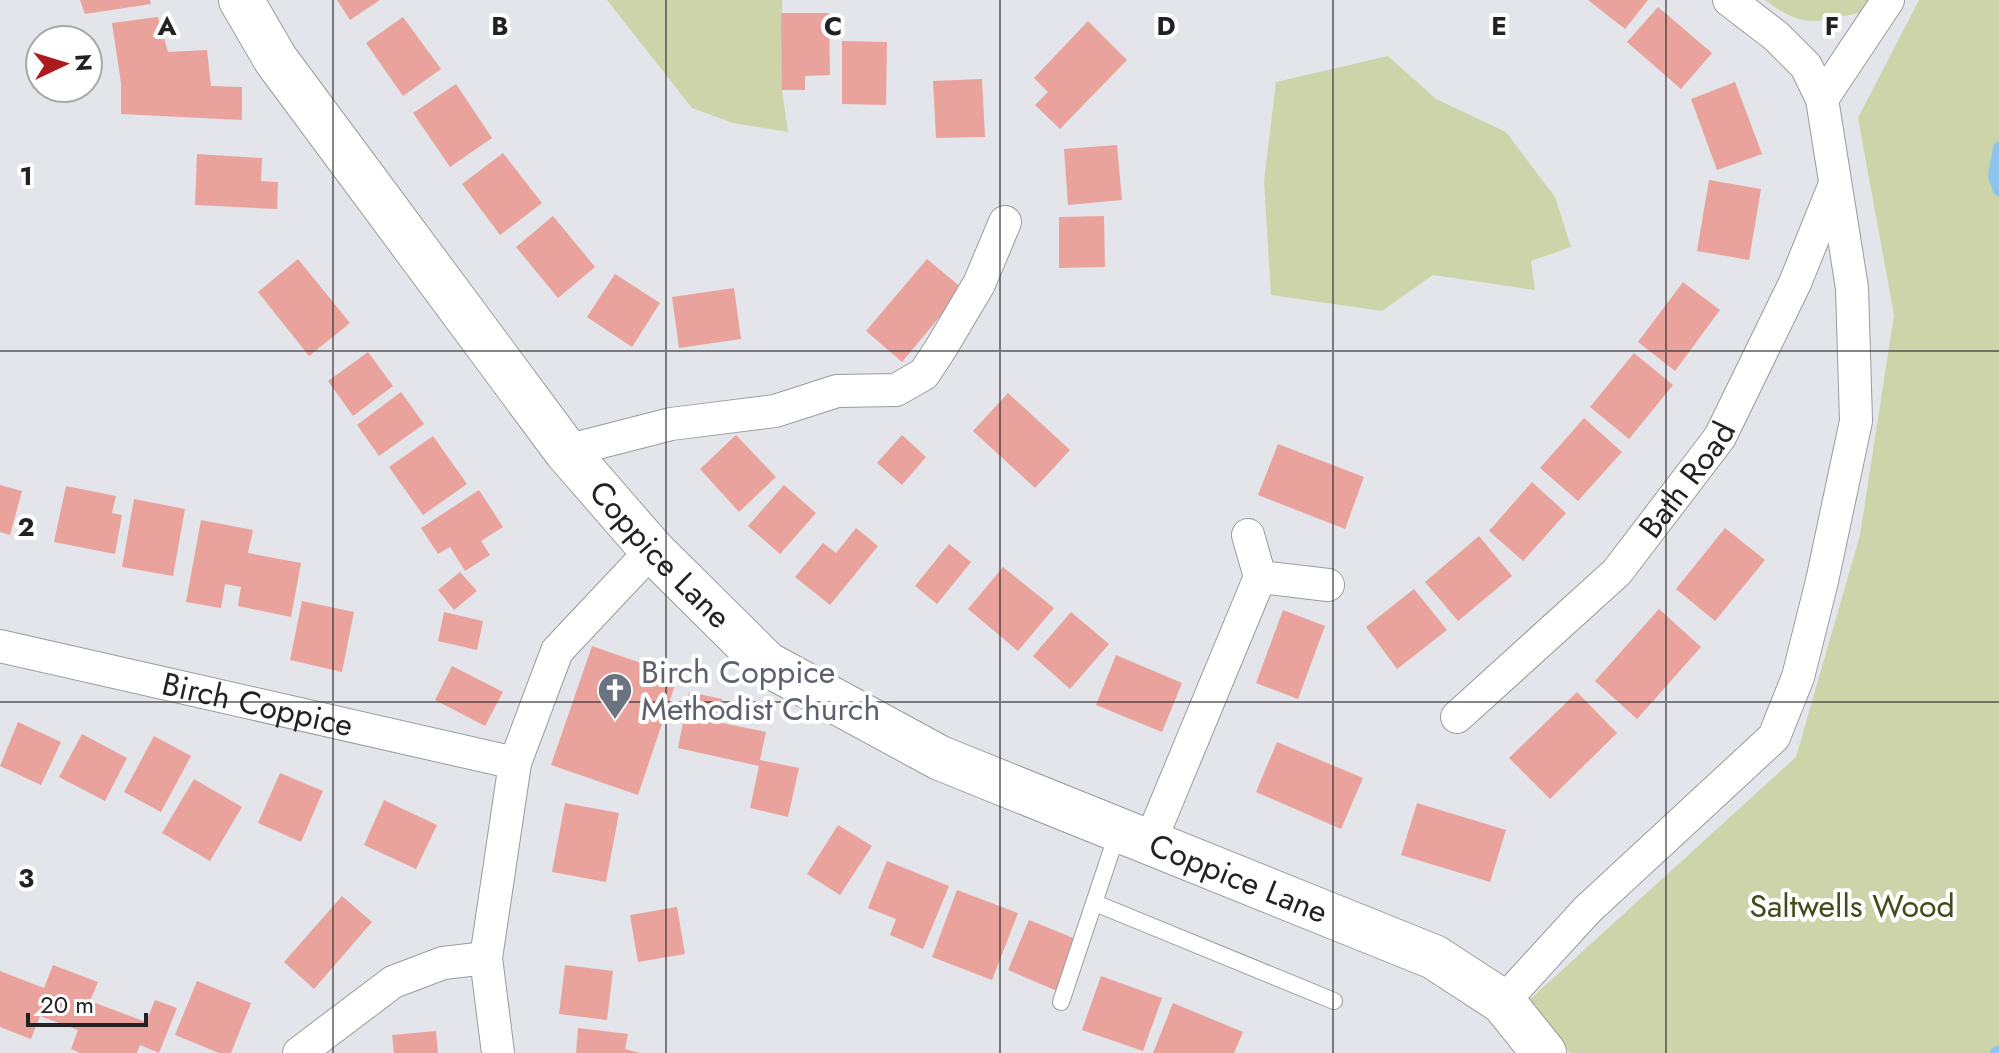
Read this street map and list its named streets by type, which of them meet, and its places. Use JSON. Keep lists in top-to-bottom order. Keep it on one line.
{"streets":{"street":["Bath Road","Coppice Lane","Birch Coppice"]},"parks":["Saltwells Wood"],"places":{"church":["Birch Coppice Methodist Church"]},"scale_bar":"20 m","north":"right","grid":{"columns":["A","B","C","D","E","F"],"rows":["1","2","3"]}}
